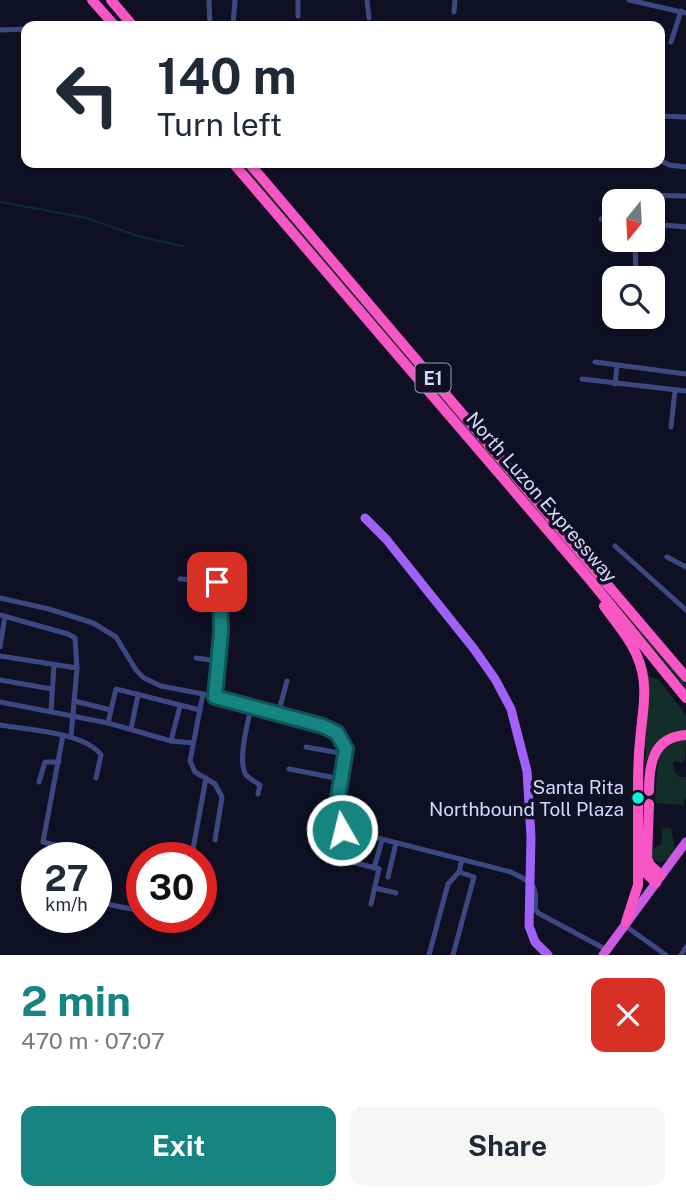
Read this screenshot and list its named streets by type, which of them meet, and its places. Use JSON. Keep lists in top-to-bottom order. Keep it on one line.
{"streets":{"highway":["E1","North Luzon Expressway"]},"places":["Santa Rita Northbound Toll Plaza"],"north":"bottom","page":{"turn":["140 m","Turn left"],"speed":"27 km/h","limit":"30","heading":["2 min","470 m · 07:07"],"buttons":["Exit","Share"]}}
